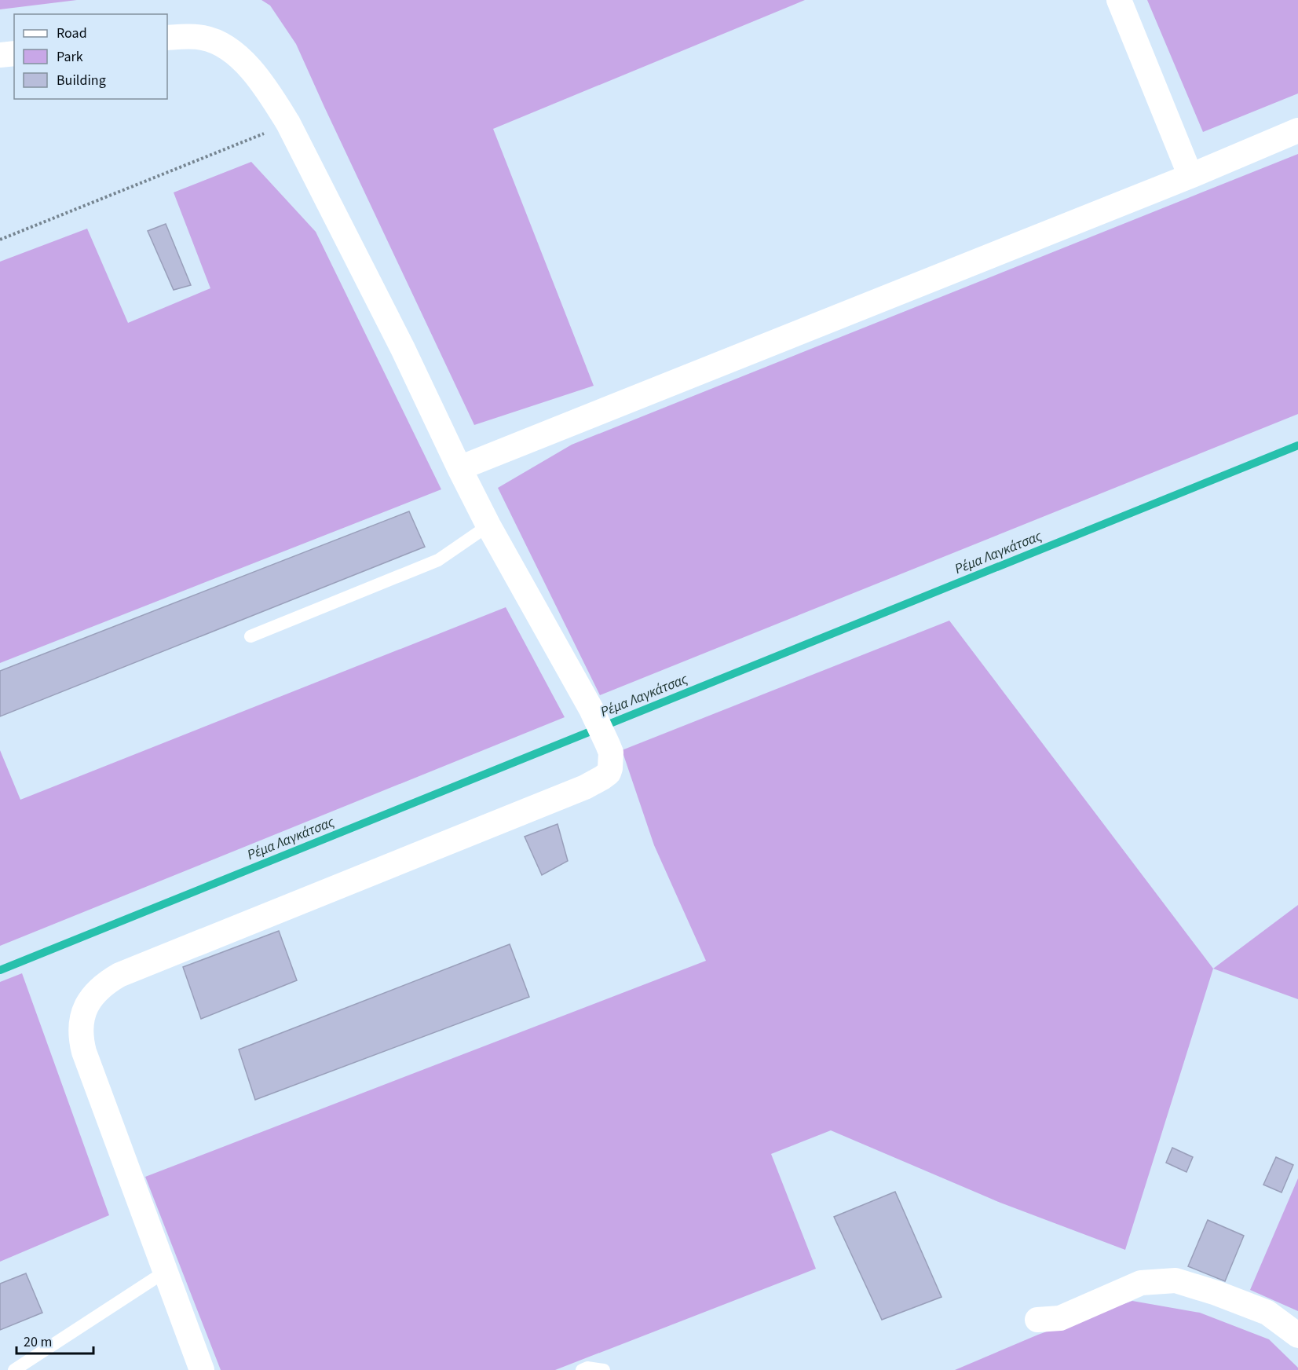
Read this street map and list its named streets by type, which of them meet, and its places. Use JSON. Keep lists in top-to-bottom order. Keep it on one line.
{"water":["Ρέμα Λαγκάτσας"],"legend":["Road","Park","Building"],"scale_bar":"20 m"}
